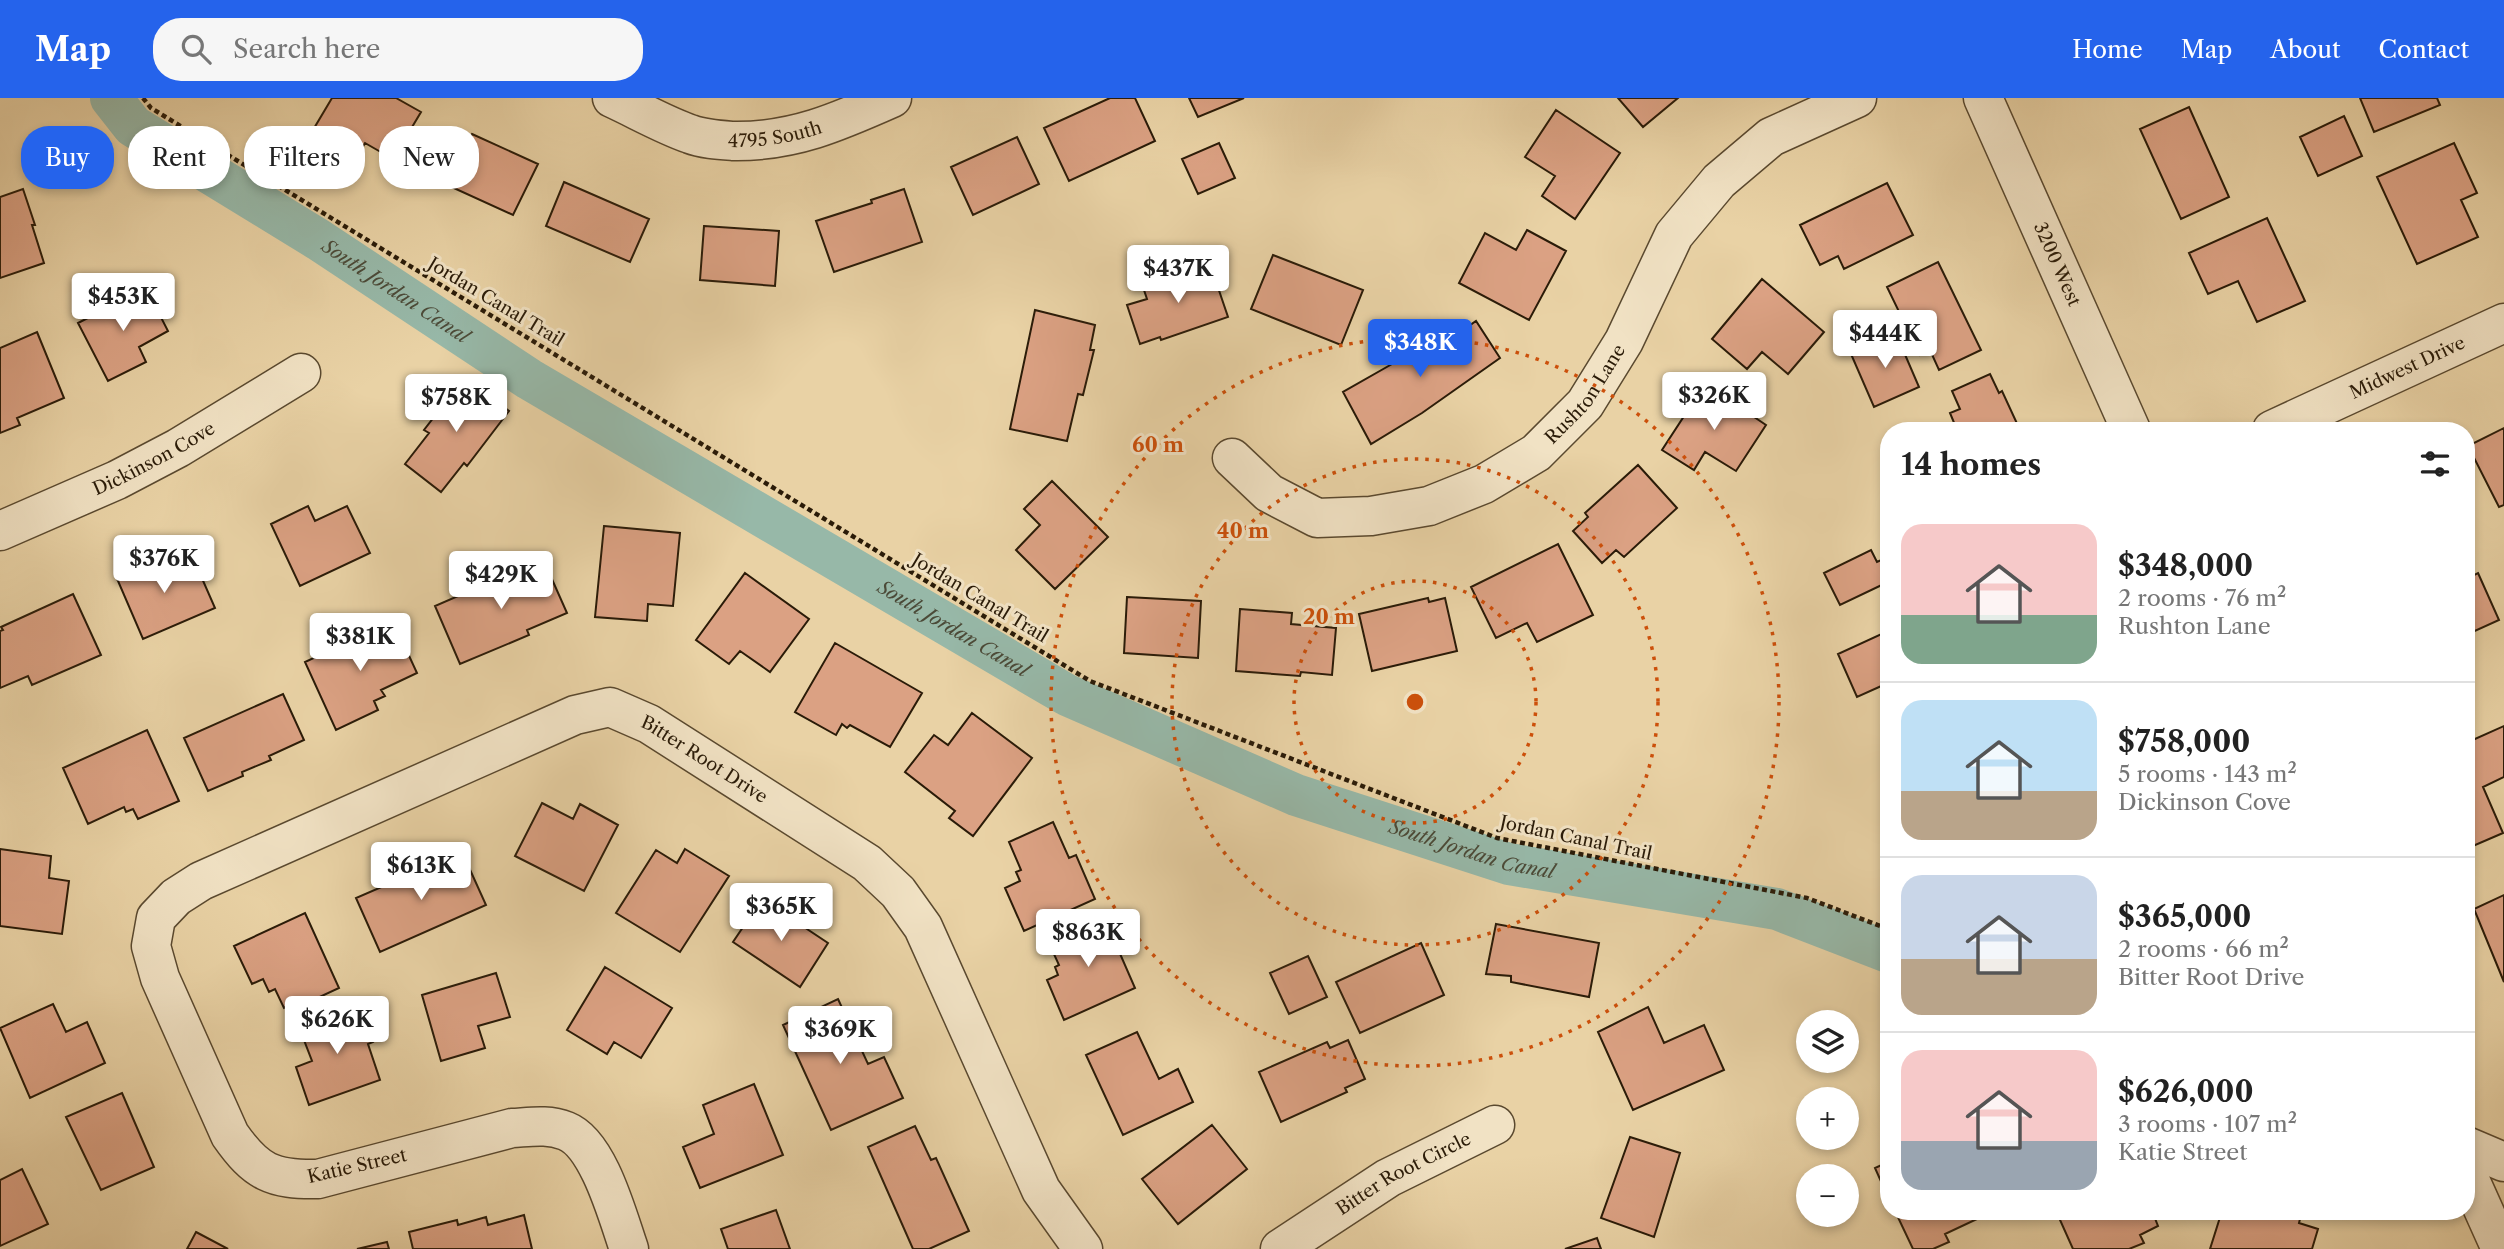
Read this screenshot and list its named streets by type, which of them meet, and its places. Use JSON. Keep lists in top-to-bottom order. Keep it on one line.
{"streets":{"street":["4795 South","3200 West","Midwest Drive","Rushton Lane","Dickinson Cove","Bitter Root Drive","Katie Street","Bitter Root Circle"],"path":["Jordan Canal Trail"]},"crossings":[["Bitter Root Drive","Katie Street"]],"water":["South Jordan Canal"],"page":{"header":"Map","search":"Search here","nav":["Home","Map","About","Contact"],"chip":["Buy","Rent","Filters","New"],"price":["$437K","$453K","$444K","$348K","$326K","$758K","$376K","$429K","$381K","$613K","$365K","$863K","$626K","$369K"],"heading":"14 homes","list":[{"name":"$348,000","note":"2 rooms · 76 m² · Rushton Lane"},{"name":"$758,000","note":"5 rooms · 143 m² · Dickinson Cove"},{"name":"$365,000","note":"2 rooms · 66 m² · Bitter Root Drive"},{"name":"$626,000","note":"3 rooms · 107 m² · Katie Street"}],"map_buttons":["+","−"]},"rings":["60 m","40 m","20 m"]}
